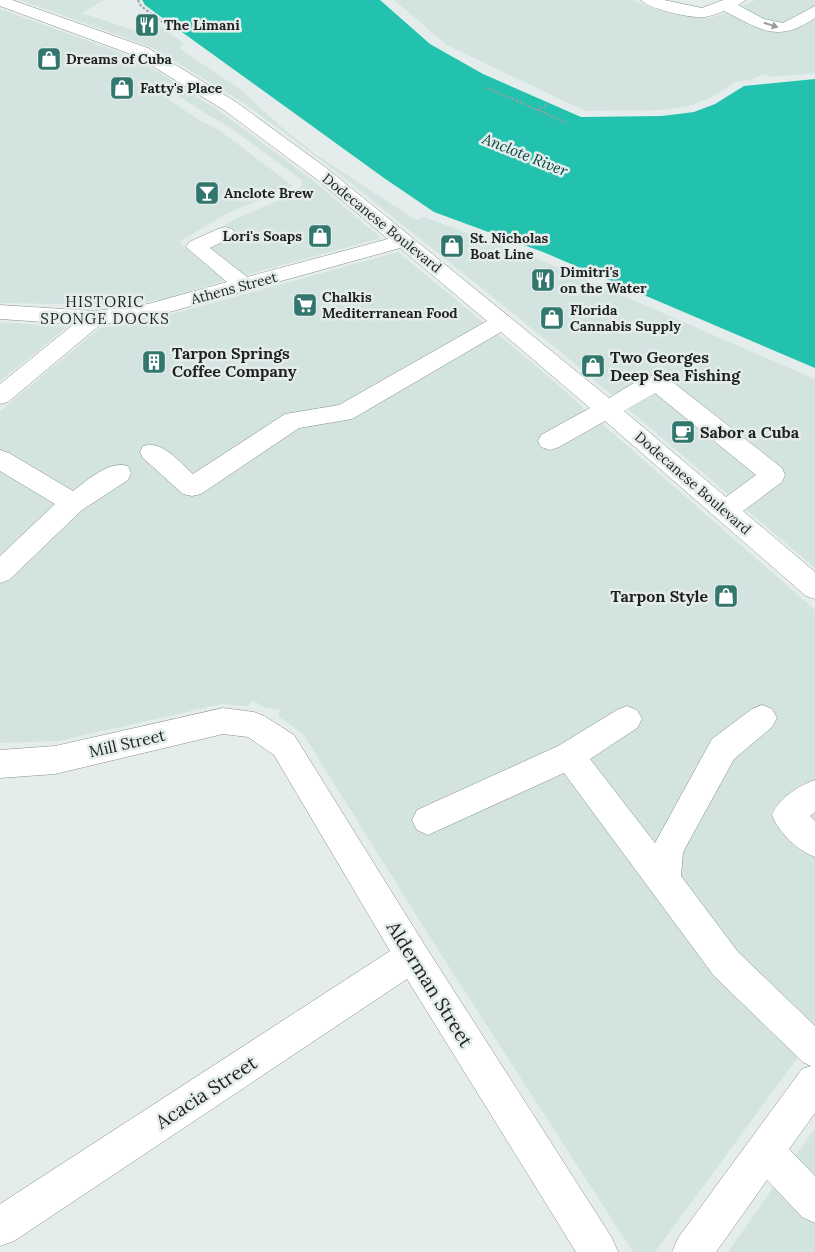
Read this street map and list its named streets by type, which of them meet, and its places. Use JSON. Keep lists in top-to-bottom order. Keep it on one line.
{"streets":{"street":["Dodecanese Boulevard","Athens Street","Mill Street","Alderman Street","Acacia Street"]},"crossings":[["Dodecanese Boulevard","Athens Street"],["Mill Street","Alderman Street"],["Alderman Street","Acacia Street"]],"districts":["HISTORIC SPONGE DOCKS"],"water":["Anclote River"],"places":{"restaurant":["The Limani","Dimitri's on the Water"],"shop":["Dreams of Cuba","Fatty's Place","Lori's Soaps","St. Nicholas Boat Line","Florida Cannabis Supply","Two Georges Deep Sea Fishing","Tarpon Style"],"bar":["Anclote Brew"],"supermarket":["Chalkis Mediterranean Food"],"building":["Tarpon Springs Coffee Company"],"cafe":["Sabor a Cuba"]}}
